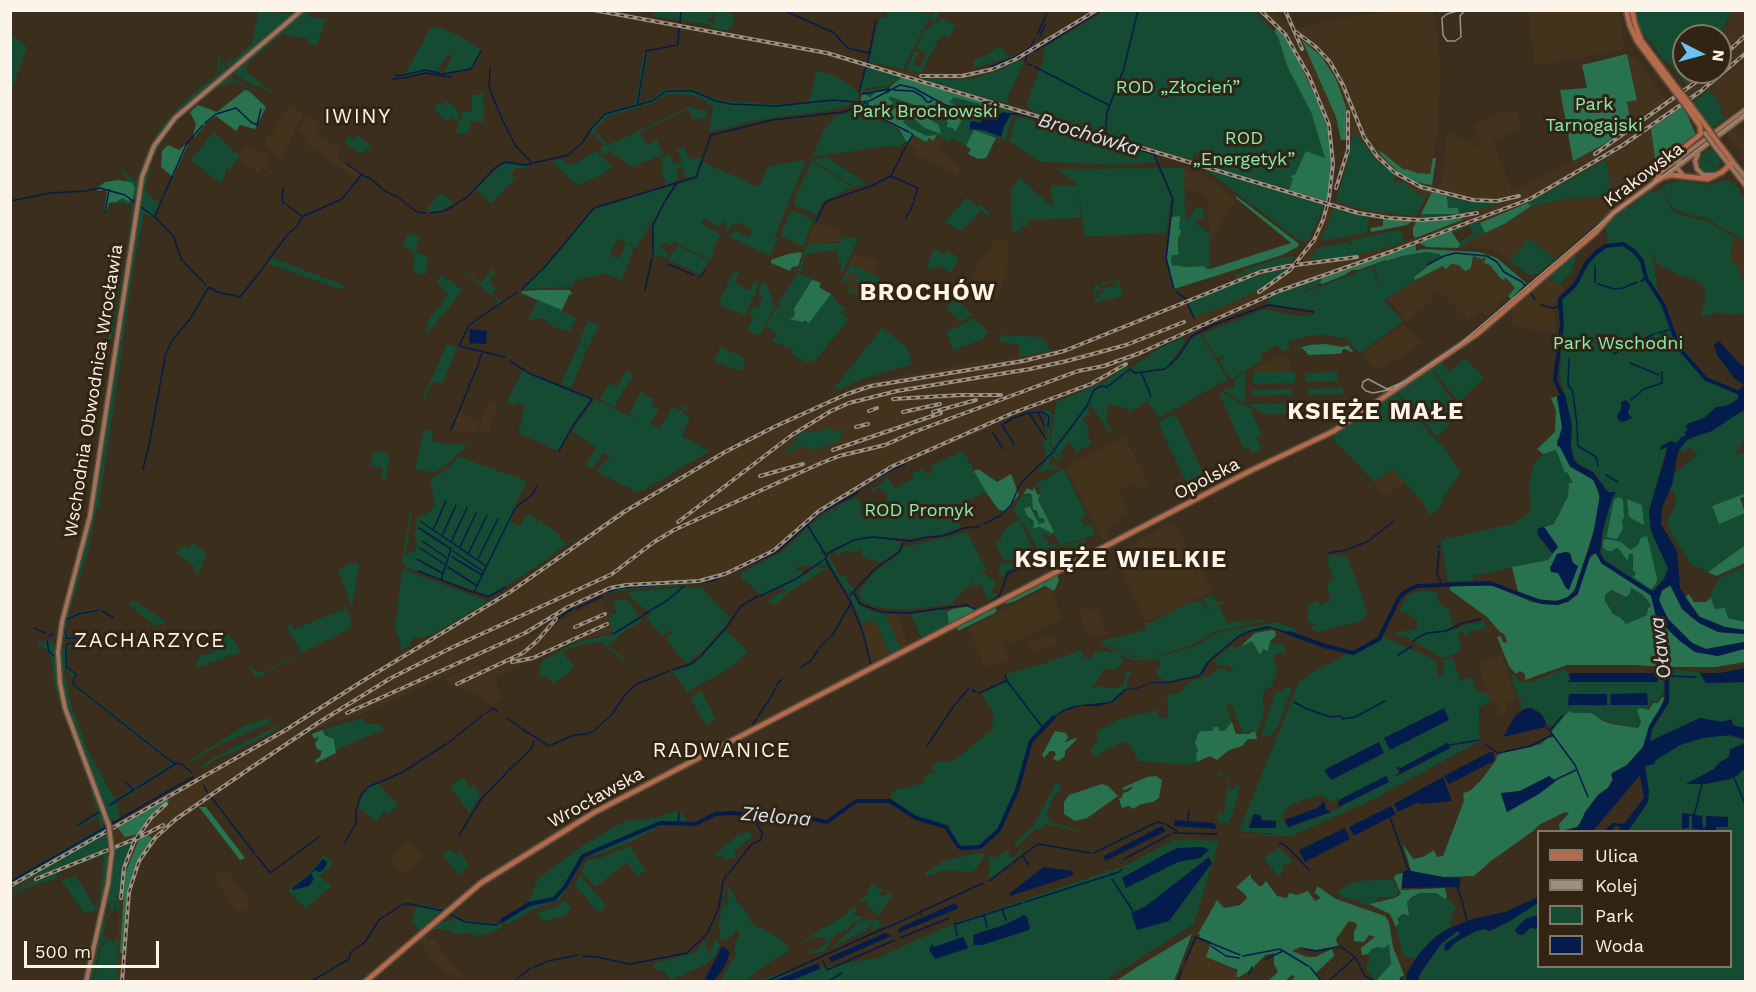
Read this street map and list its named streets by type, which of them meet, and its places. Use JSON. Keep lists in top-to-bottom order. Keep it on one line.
{"streets":{"main road":["Krakowska","Wschodnia Obwodnica Wrocławia","Opolska","Wrocławska"]},"crossings":[["Krakowska","Opolska"],["Opolska","Wrocławska"]],"districts":["IWINY","BROCHÓW","KSIĘŻE MAŁE","KSIĘŻE WIELKIE","ZACHARZYCE","RADWANICE"],"water":["Brochówka","Oława","Zielona"],"parks":["ROD „Złocień”","Park Tarnogajski","Park Brochowski","ROD „Energetyk”","Park Wschodni","ROD Promyk"],"legend":["Ulica","Kolej","Park","Woda"],"scale_bar":"500 m","north":"right"}
